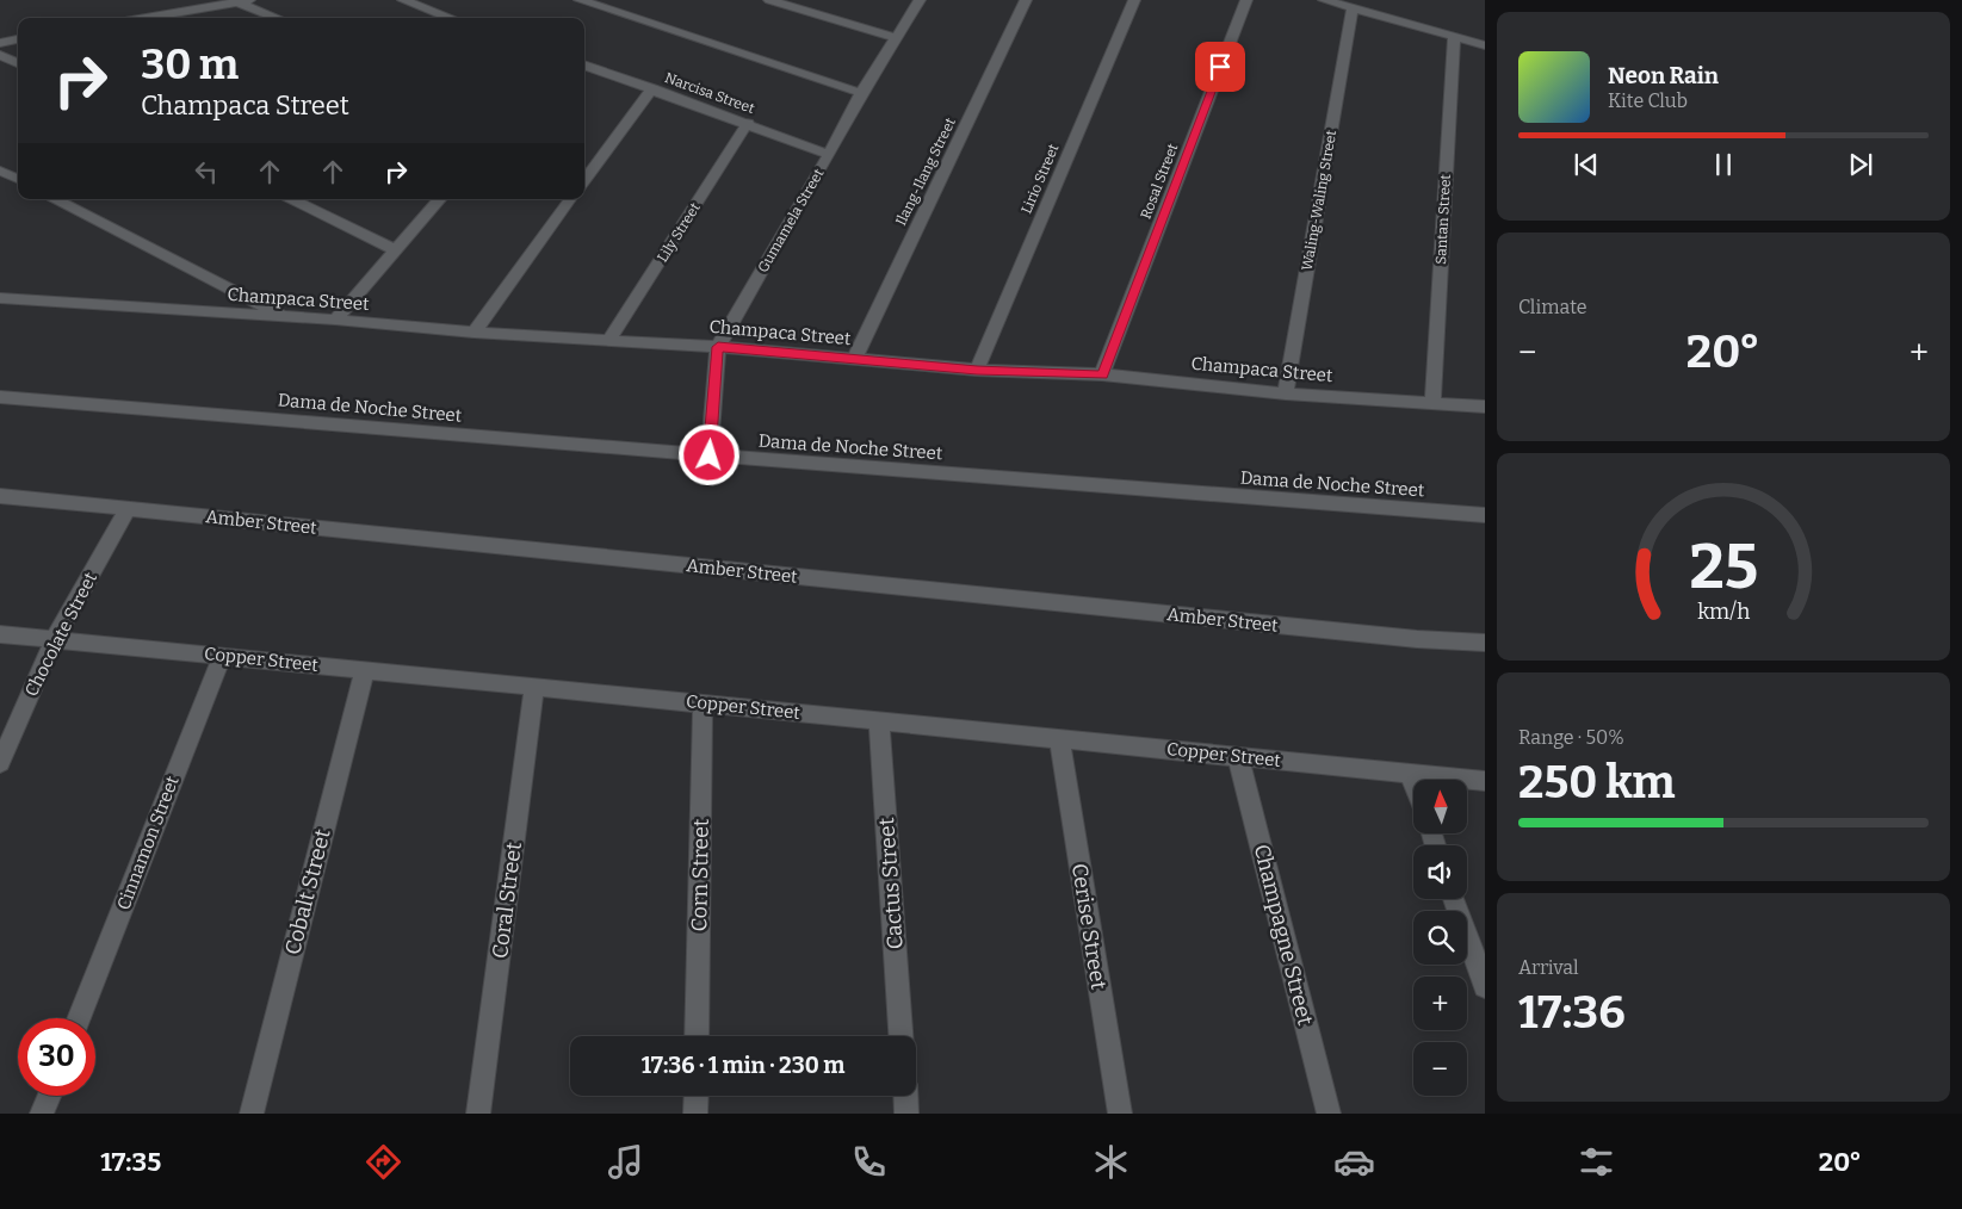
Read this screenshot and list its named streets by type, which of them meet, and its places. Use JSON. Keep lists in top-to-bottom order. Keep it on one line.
{"streets":{"street":["Narcisa Street","Ilang-Ilang Street","Lirio Street","Rosal Street","Waling-Waling Street","Santan Street","Gumamela Street","Lily Street","Champaca Street","Dama de Noche Street","Amber Street","Chocolate Street","Copper Street","Cinnamon Street","Corn Street","Cactus Street","Cobalt Street","Coral Street","Cerise Street","Champagne Street"]},"crossings":[["Narcisa Street","Gumamela Street"],["Narcisa Street","Lily Street"],["Ilang-Ilang Street","Champaca Street"],["Lirio Street","Champaca Street"],["Rosal Street","Champaca Street"],["Waling-Waling Street","Champaca Street"],["Santan Street","Champaca Street"],["Gumamela Street","Champaca Street"],["Gumamela Street","Dama de Noche Street"],["Lily Street","Champaca Street"],["Amber Street","Chocolate Street"],["Chocolate Street","Copper Street"],["Copper Street","Cinnamon Street"],["Copper Street","Corn Street"],["Copper Street","Cactus Street"],["Copper Street","Cobalt Street"],["Copper Street","Coral Street"],["Copper Street","Cerise Street"],["Copper Street","Champagne Street"]],"north":"top","page":{"turn":["30 m","Champaca Street"],"song":["Neon Rain","Kite Club"],"tile":["Climate",["Range · 50%","250 km"],["Arrival","17:36"]],"heat":["−","20°","+"],"map_buttons":["+","−"],"limit":"30","trip":"17:36 · 1 min · 230 m","tabs":["17:35","20°"],"gauge":["25","km/h"]}}
